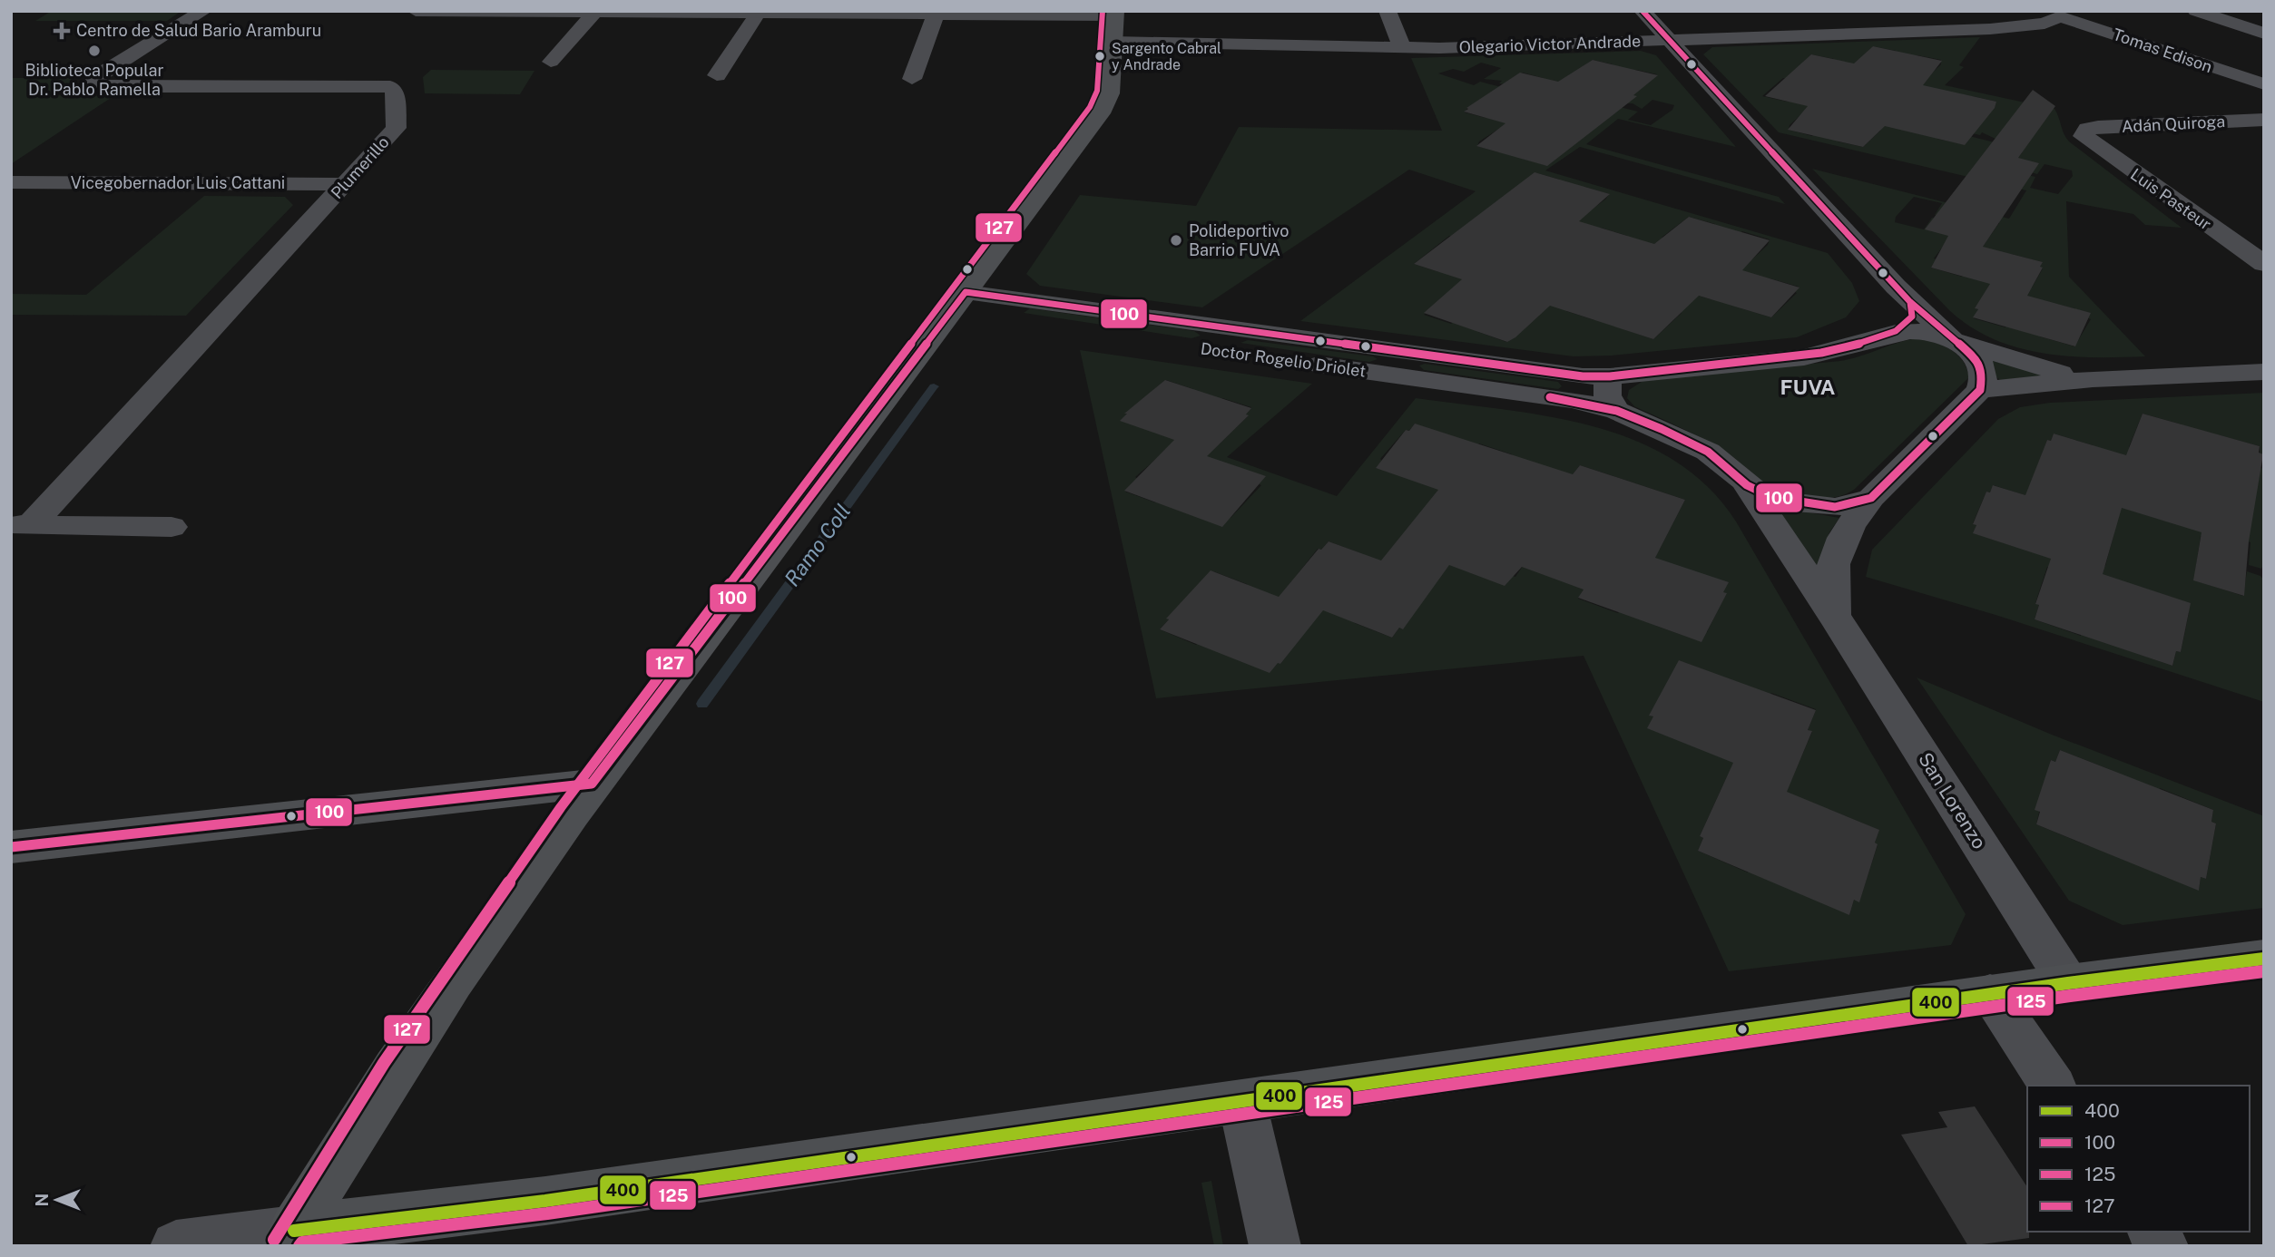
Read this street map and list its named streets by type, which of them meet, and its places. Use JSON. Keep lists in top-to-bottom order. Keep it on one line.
{"streets":{"street":["Olegario Victor Andrade","Tomas Edison","Adán Quiroga","Plumerillo","Vicegobernador Luis Cattani","Luis Pasteur","Doctor Rogelio Driolet","San Lorenzo"]},"crossings":[["Olegario Victor Andrade","Tomas Edison"],["Adán Quiroga","Luis Pasteur"],["Plumerillo","Vicegobernador Luis Cattani"],["Doctor Rogelio Driolet","San Lorenzo"]],"districts":["FUVA"],"water":["Ramo Coll"],"places":{"health":["Centro de Salud Bario Aramburu"],"other":["Biblioteca Popular Dr. Pablo Ramella","Sargento Cabral y Andrade","Polideportivo Barrio FUVA"]},"lines":["transit line 100","transit line 127","transit line 400","transit line 125"],"legend":["400","100","125","127"],"north":"left"}
